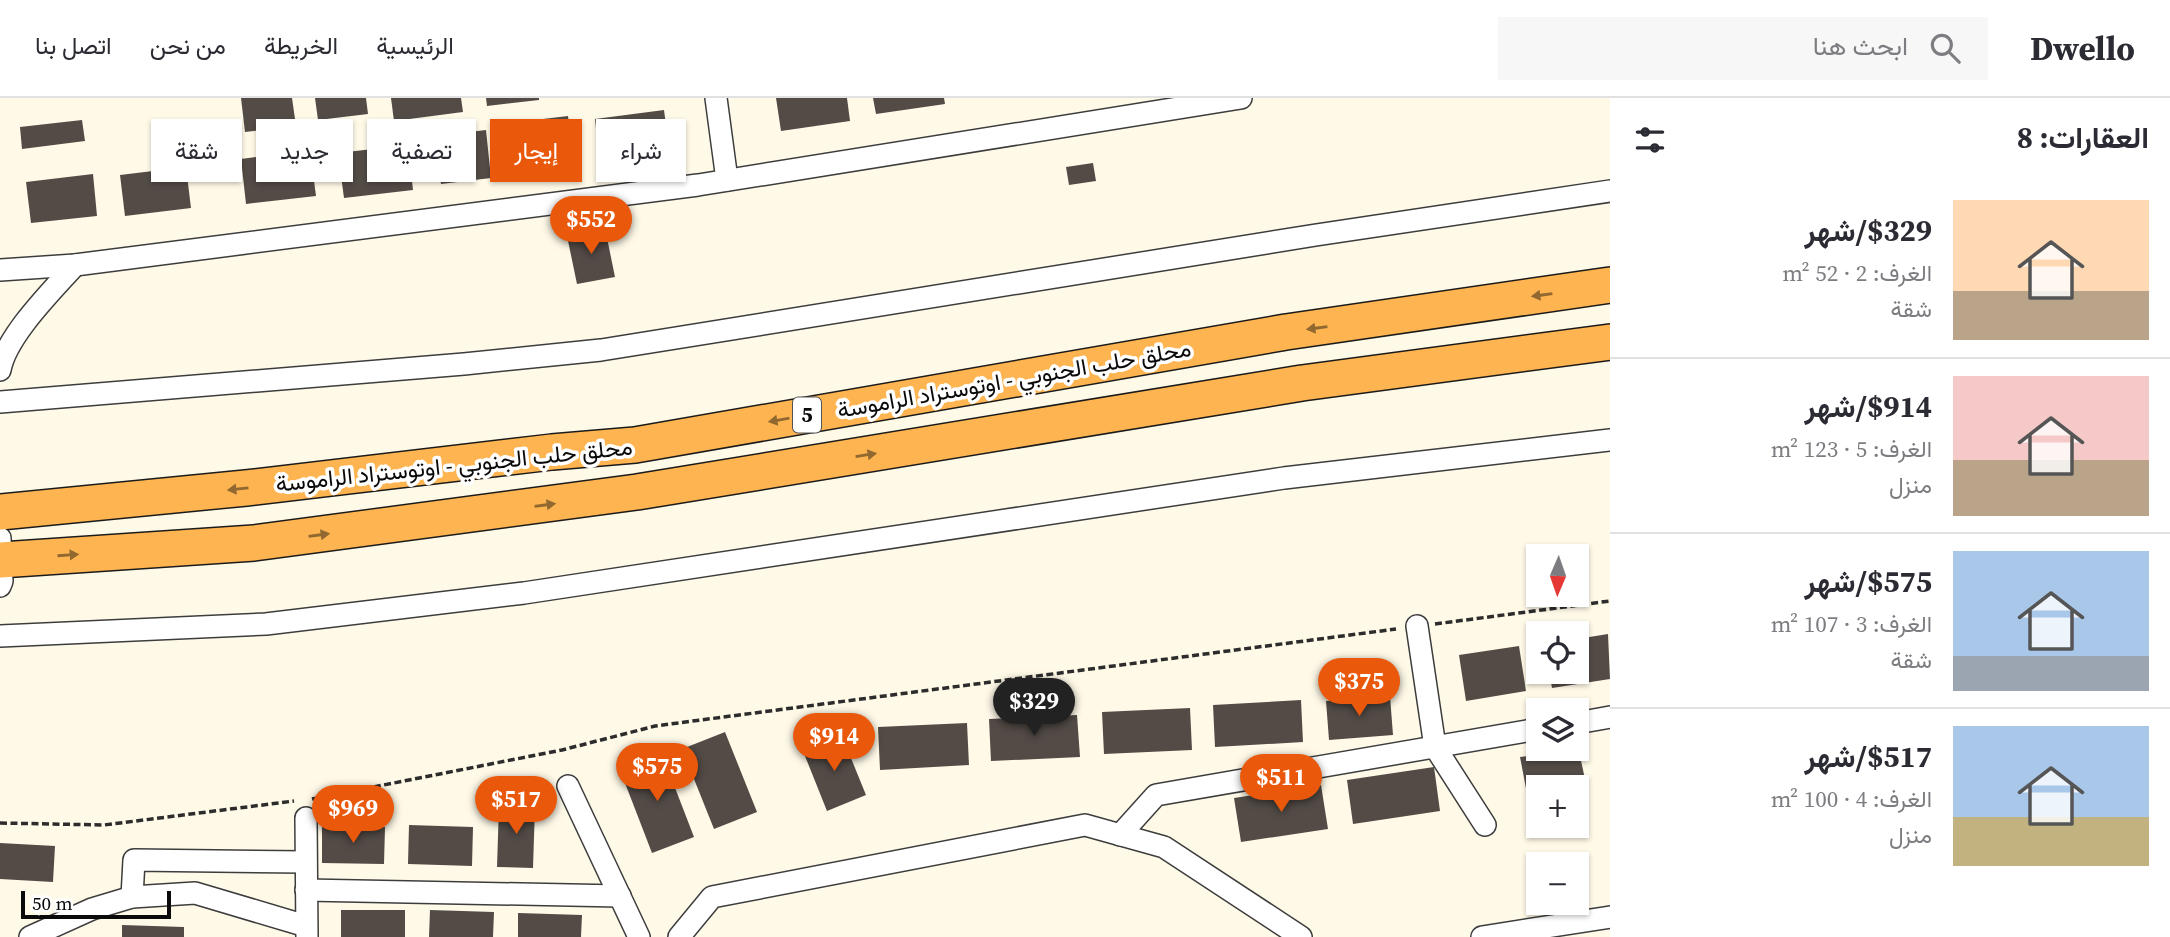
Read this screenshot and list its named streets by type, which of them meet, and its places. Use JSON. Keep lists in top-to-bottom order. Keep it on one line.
{"streets":{"highway":["محلق حلب الجنوبي - اوتوستراد الراموسة","5"]},"scale_bar":"50 m","north":"bottom","page":{"header":"Dwello","search":"ابحث هنا","nav":["الرئيسية","الخريطة","من نحن","اتصل بنا"],"heading":"العقارات: 8","chip":["شراء","إيجار","تصفية","جديد","شقة"],"list":[{"name":"$329/شهر","note":"الغرف: 2 · 52 m² · شقة"},{"name":"$914/شهر","note":"الغرف: 5 · 123 m² · منزل"},{"name":"$575/شهر","note":"الغرف: 3 · 107 m² · شقة"},{"name":"$517/شهر","note":"الغرف: 4 · 100 m² · منزل"}],"price":["$552","$375","$329","$914","$575","$511","$517","$969"],"map_buttons":["+","−"],"scale":"50 m"}}
